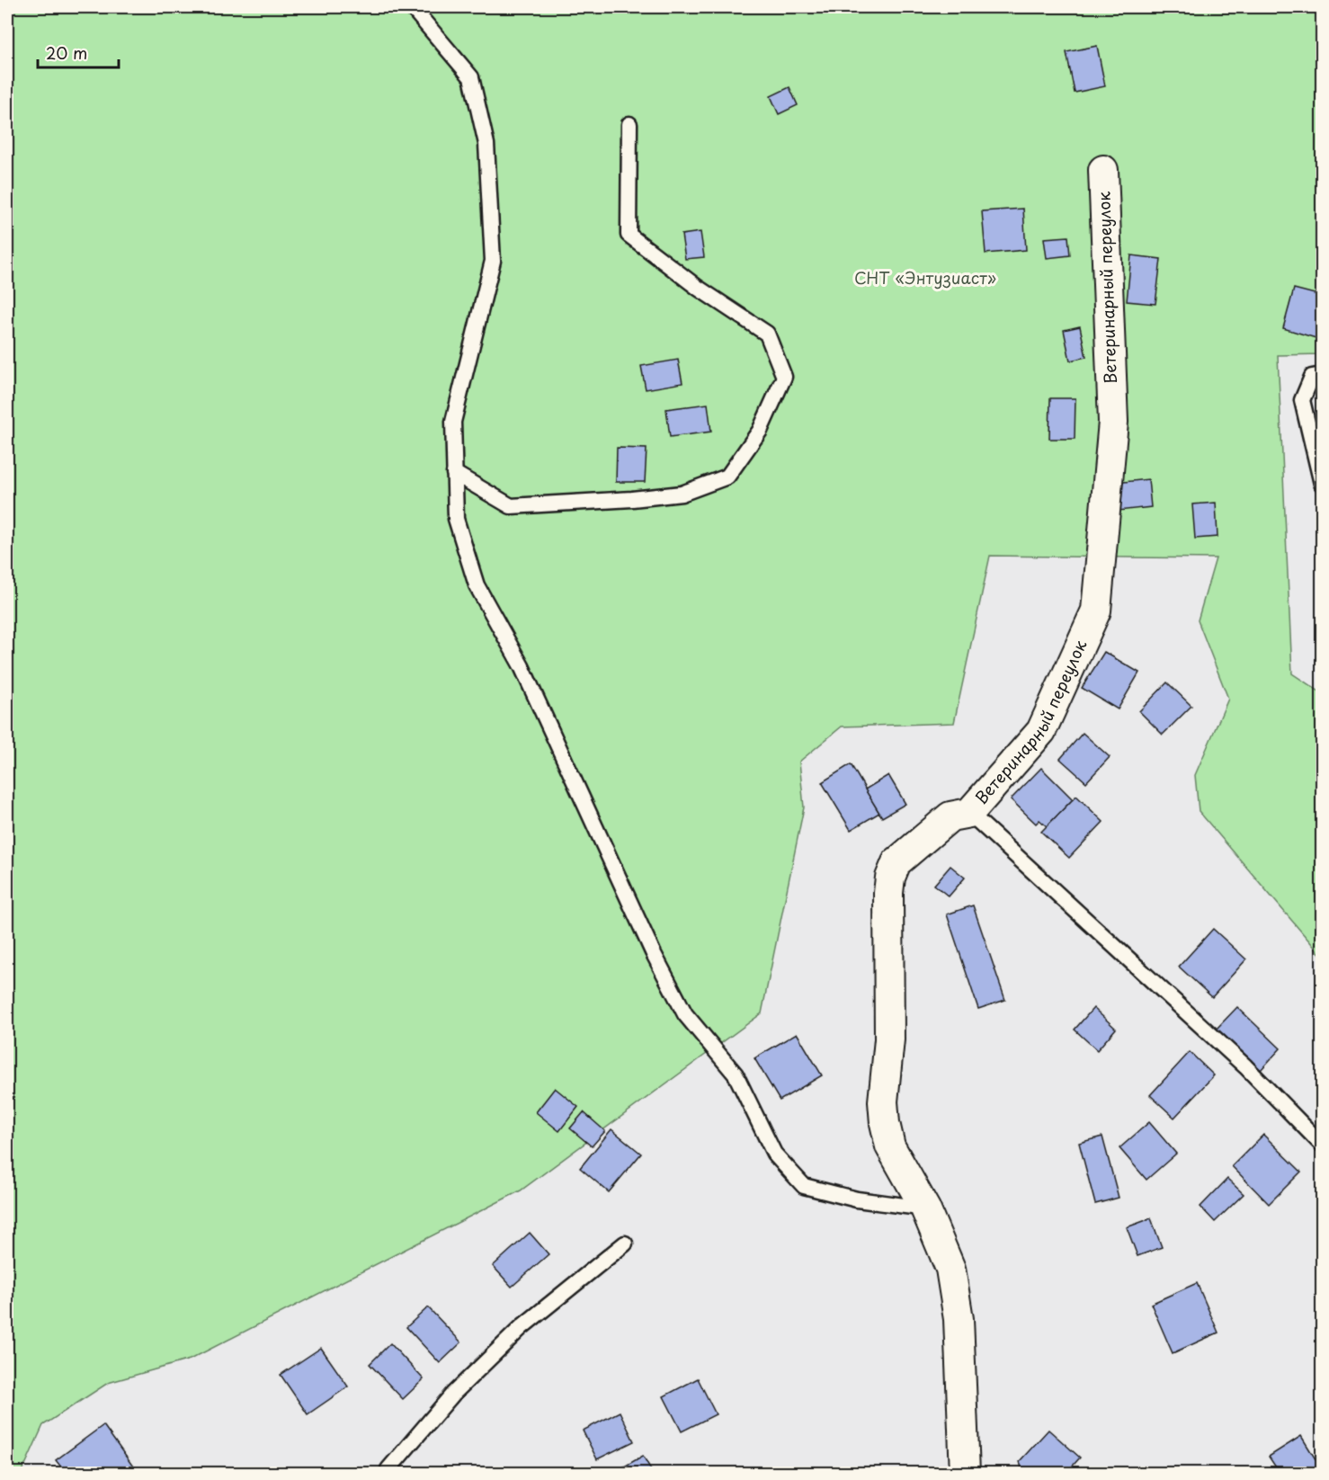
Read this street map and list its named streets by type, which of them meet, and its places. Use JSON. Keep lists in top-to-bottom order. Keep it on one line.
{"streets":{"street":["Ветеринарный переулок"]},"parks":["СНТ «Энтузиаст»"],"scale_bar":"20 m"}
